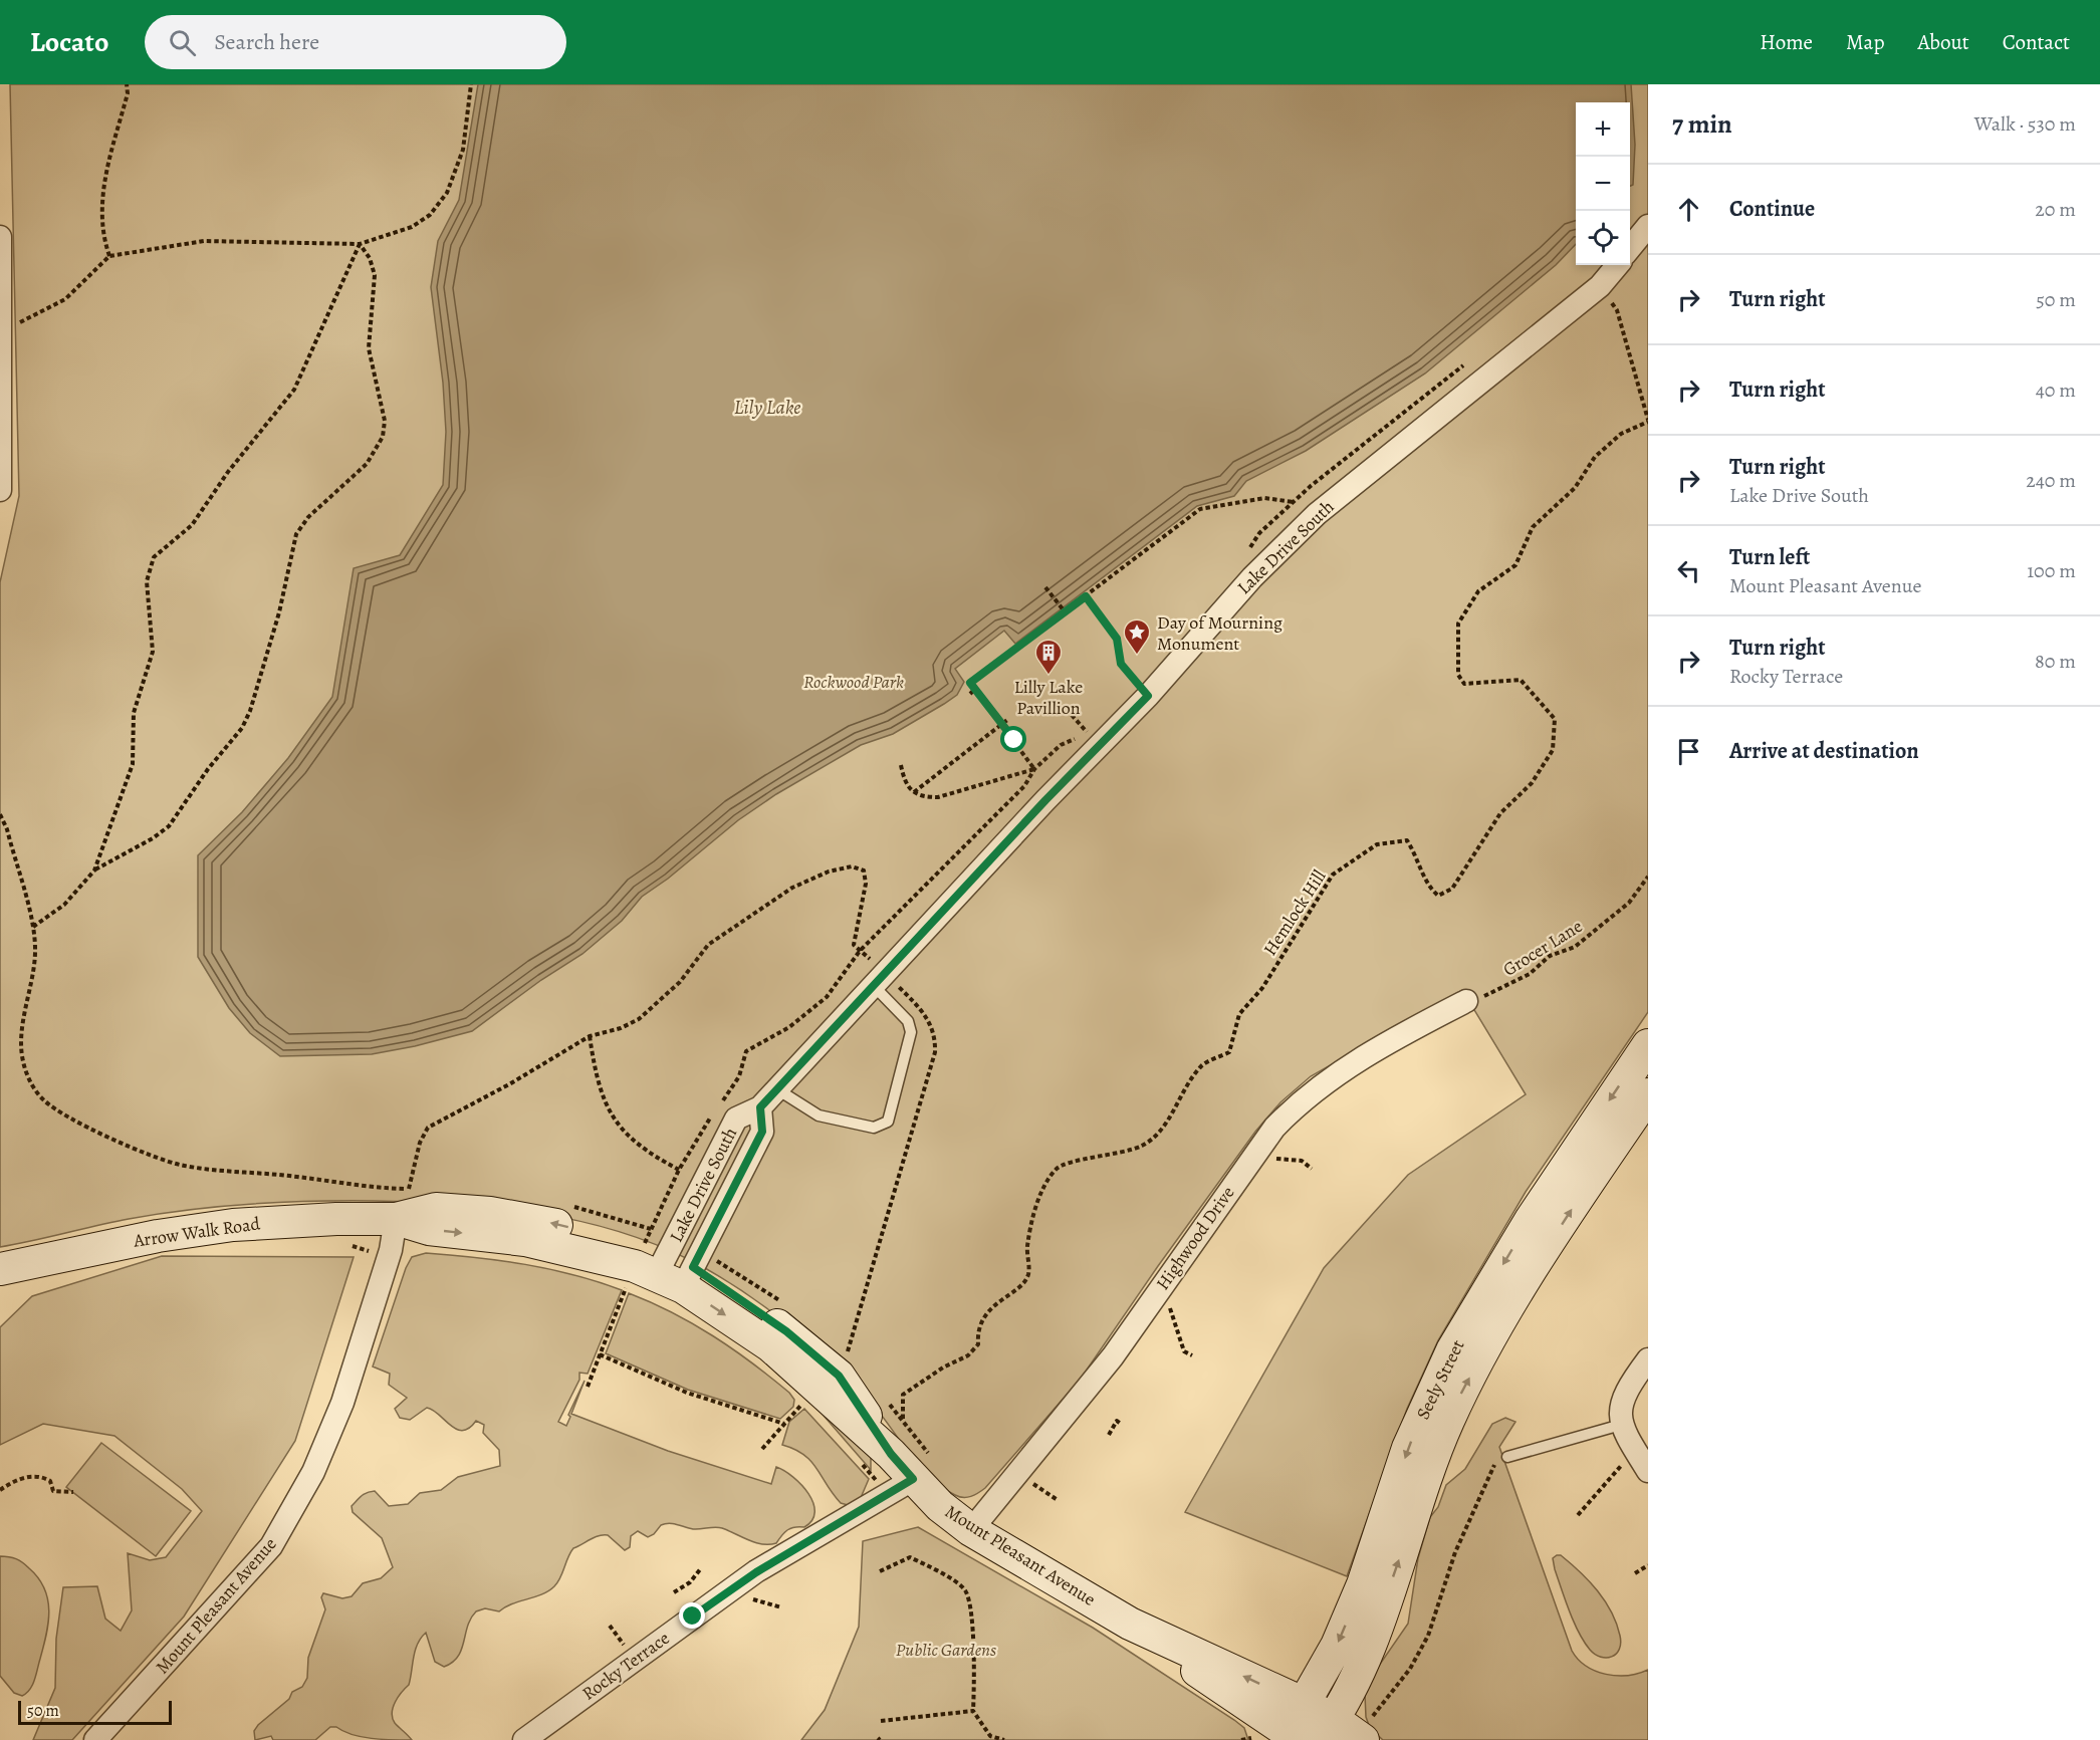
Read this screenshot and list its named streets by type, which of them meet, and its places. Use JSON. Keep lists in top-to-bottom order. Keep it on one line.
{"streets":{"street":["Lake Drive South","Arrow Walk Road","Highwood Drive","Seely Street","Mount Pleasant Avenue","Rocky Terrace"],"path":["Hemlock Hill","Grocer Lane"]},"crossings":[["Lake Drive South","Mount Pleasant Avenue"],["Grocer Lane","Highwood Drive"],["Arrow Walk Road","Mount Pleasant Avenue"],["Highwood Drive","Mount Pleasant Avenue"],["Seely Street","Mount Pleasant Avenue"],["Mount Pleasant Avenue","Rocky Terrace"]],"water":["Lily Lake"],"parks":["Rockwood Park","Public Gardens"],"places":{"place":["Day of Mourning Monument"],"building":["Lilly Lake Pavillion"]},"scale_bar":"50 m","page":{"header":"Locato","search":"Search here","nav":["Home","Map","About","Contact"],"heading":["7 min","Walk · 530 m"],"map_buttons":["+","−"],"list":[["Continue","20 m"],["Turn right","50 m"],["Turn right","40 m"],["Turn right","Lake Drive South","240 m"],["Turn left","Mount Pleasant Avenue","100 m"],["Turn right","Rocky Terrace","80 m"],"Arrive at destination"],"scale":"50 m"}}
